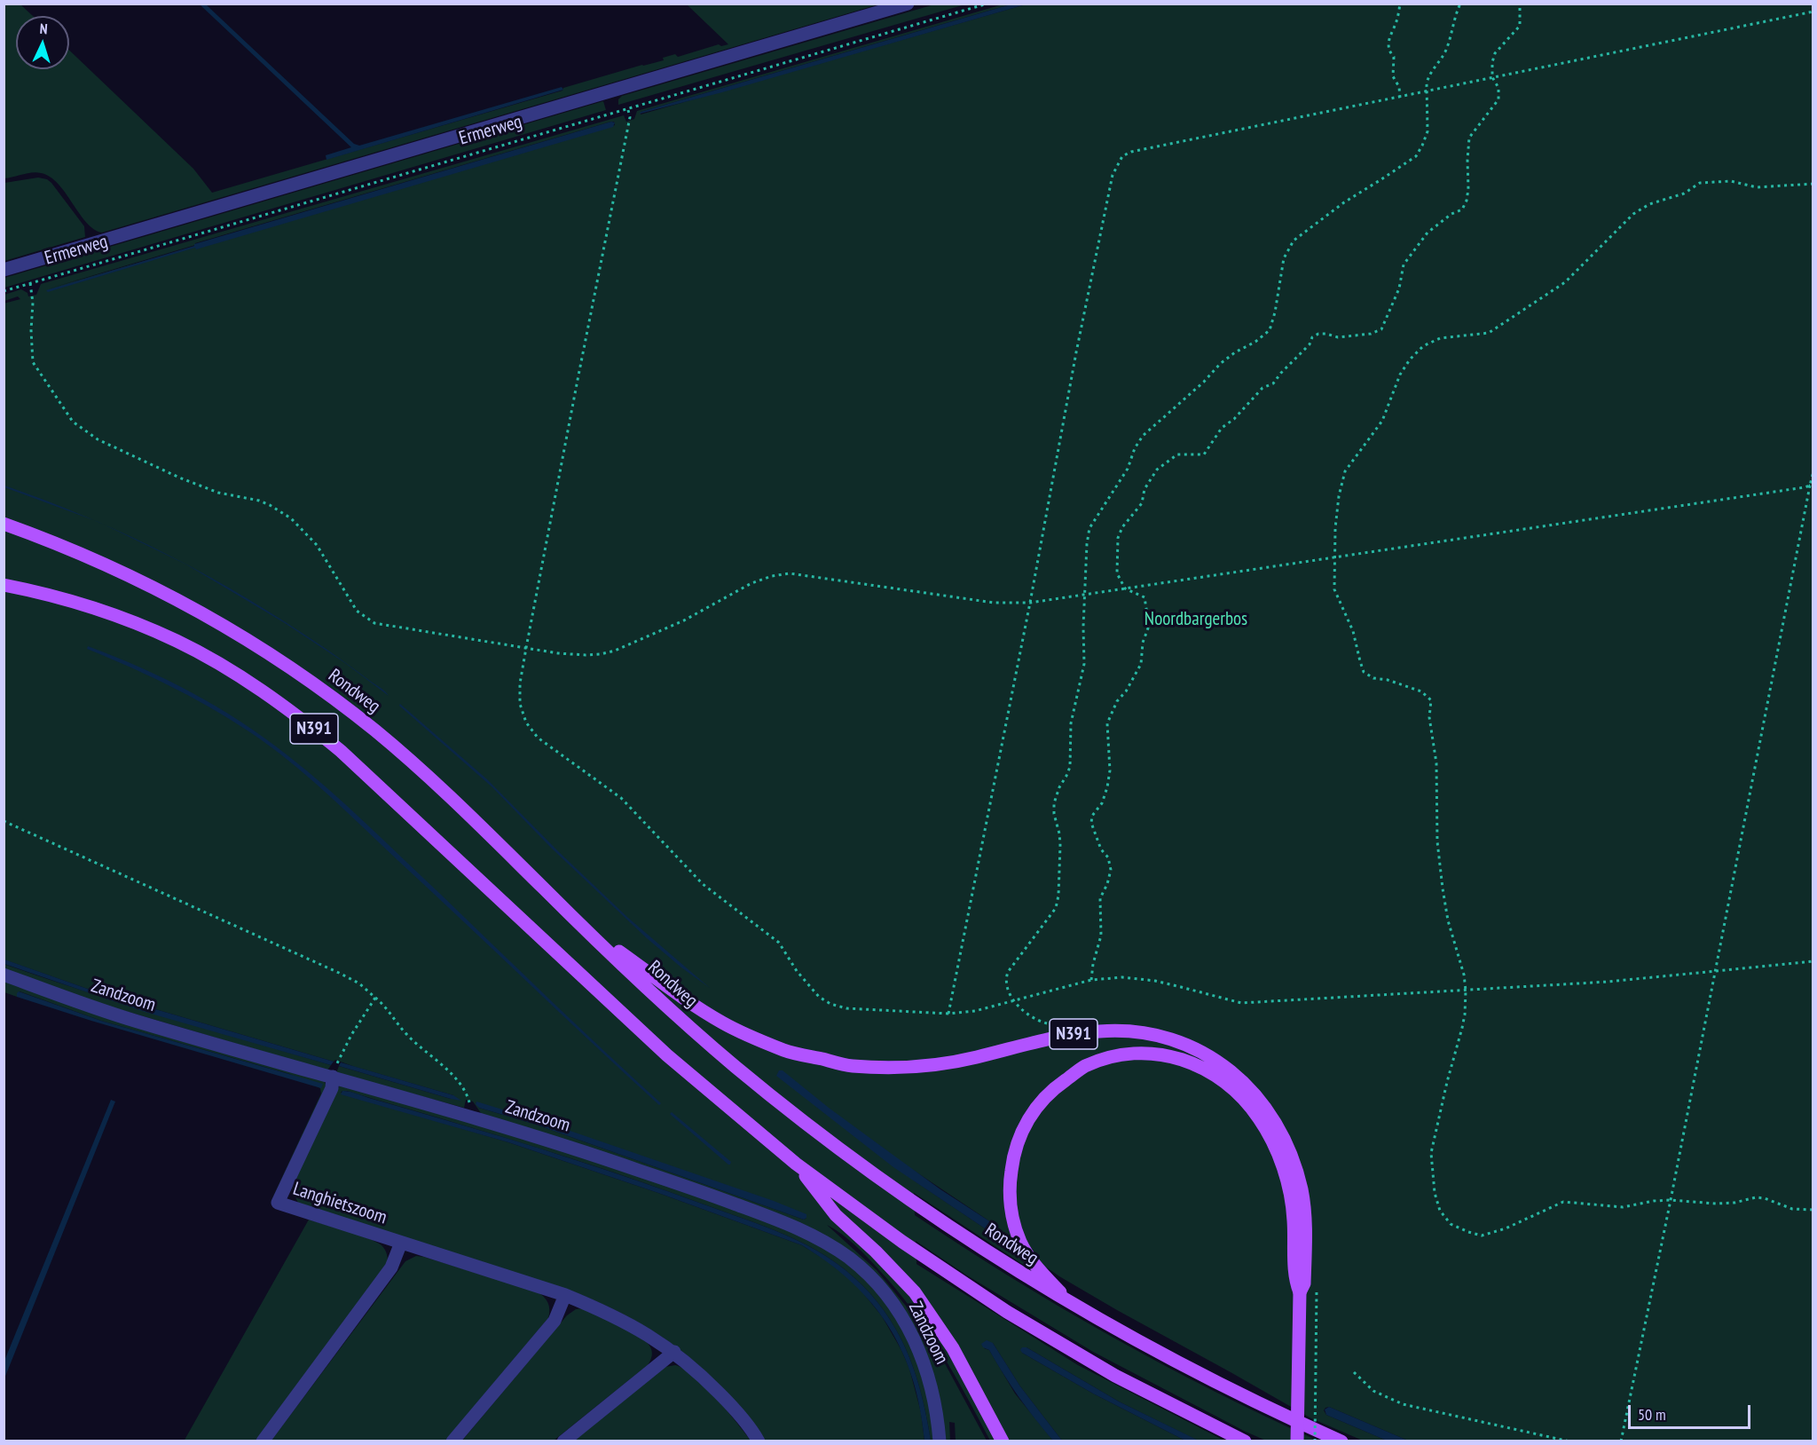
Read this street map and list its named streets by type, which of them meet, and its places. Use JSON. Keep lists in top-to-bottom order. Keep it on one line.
{"streets":{"main road":["Rondweg","N391"],"street":["Ermerweg","Zandzoom","Langhietszoom"]},"crossings":[["Rondweg","N391"],["Zandzoom","Langhietszoom"]],"parks":["Noordbargerbos"],"scale_bar":"50 m","north":"top"}
